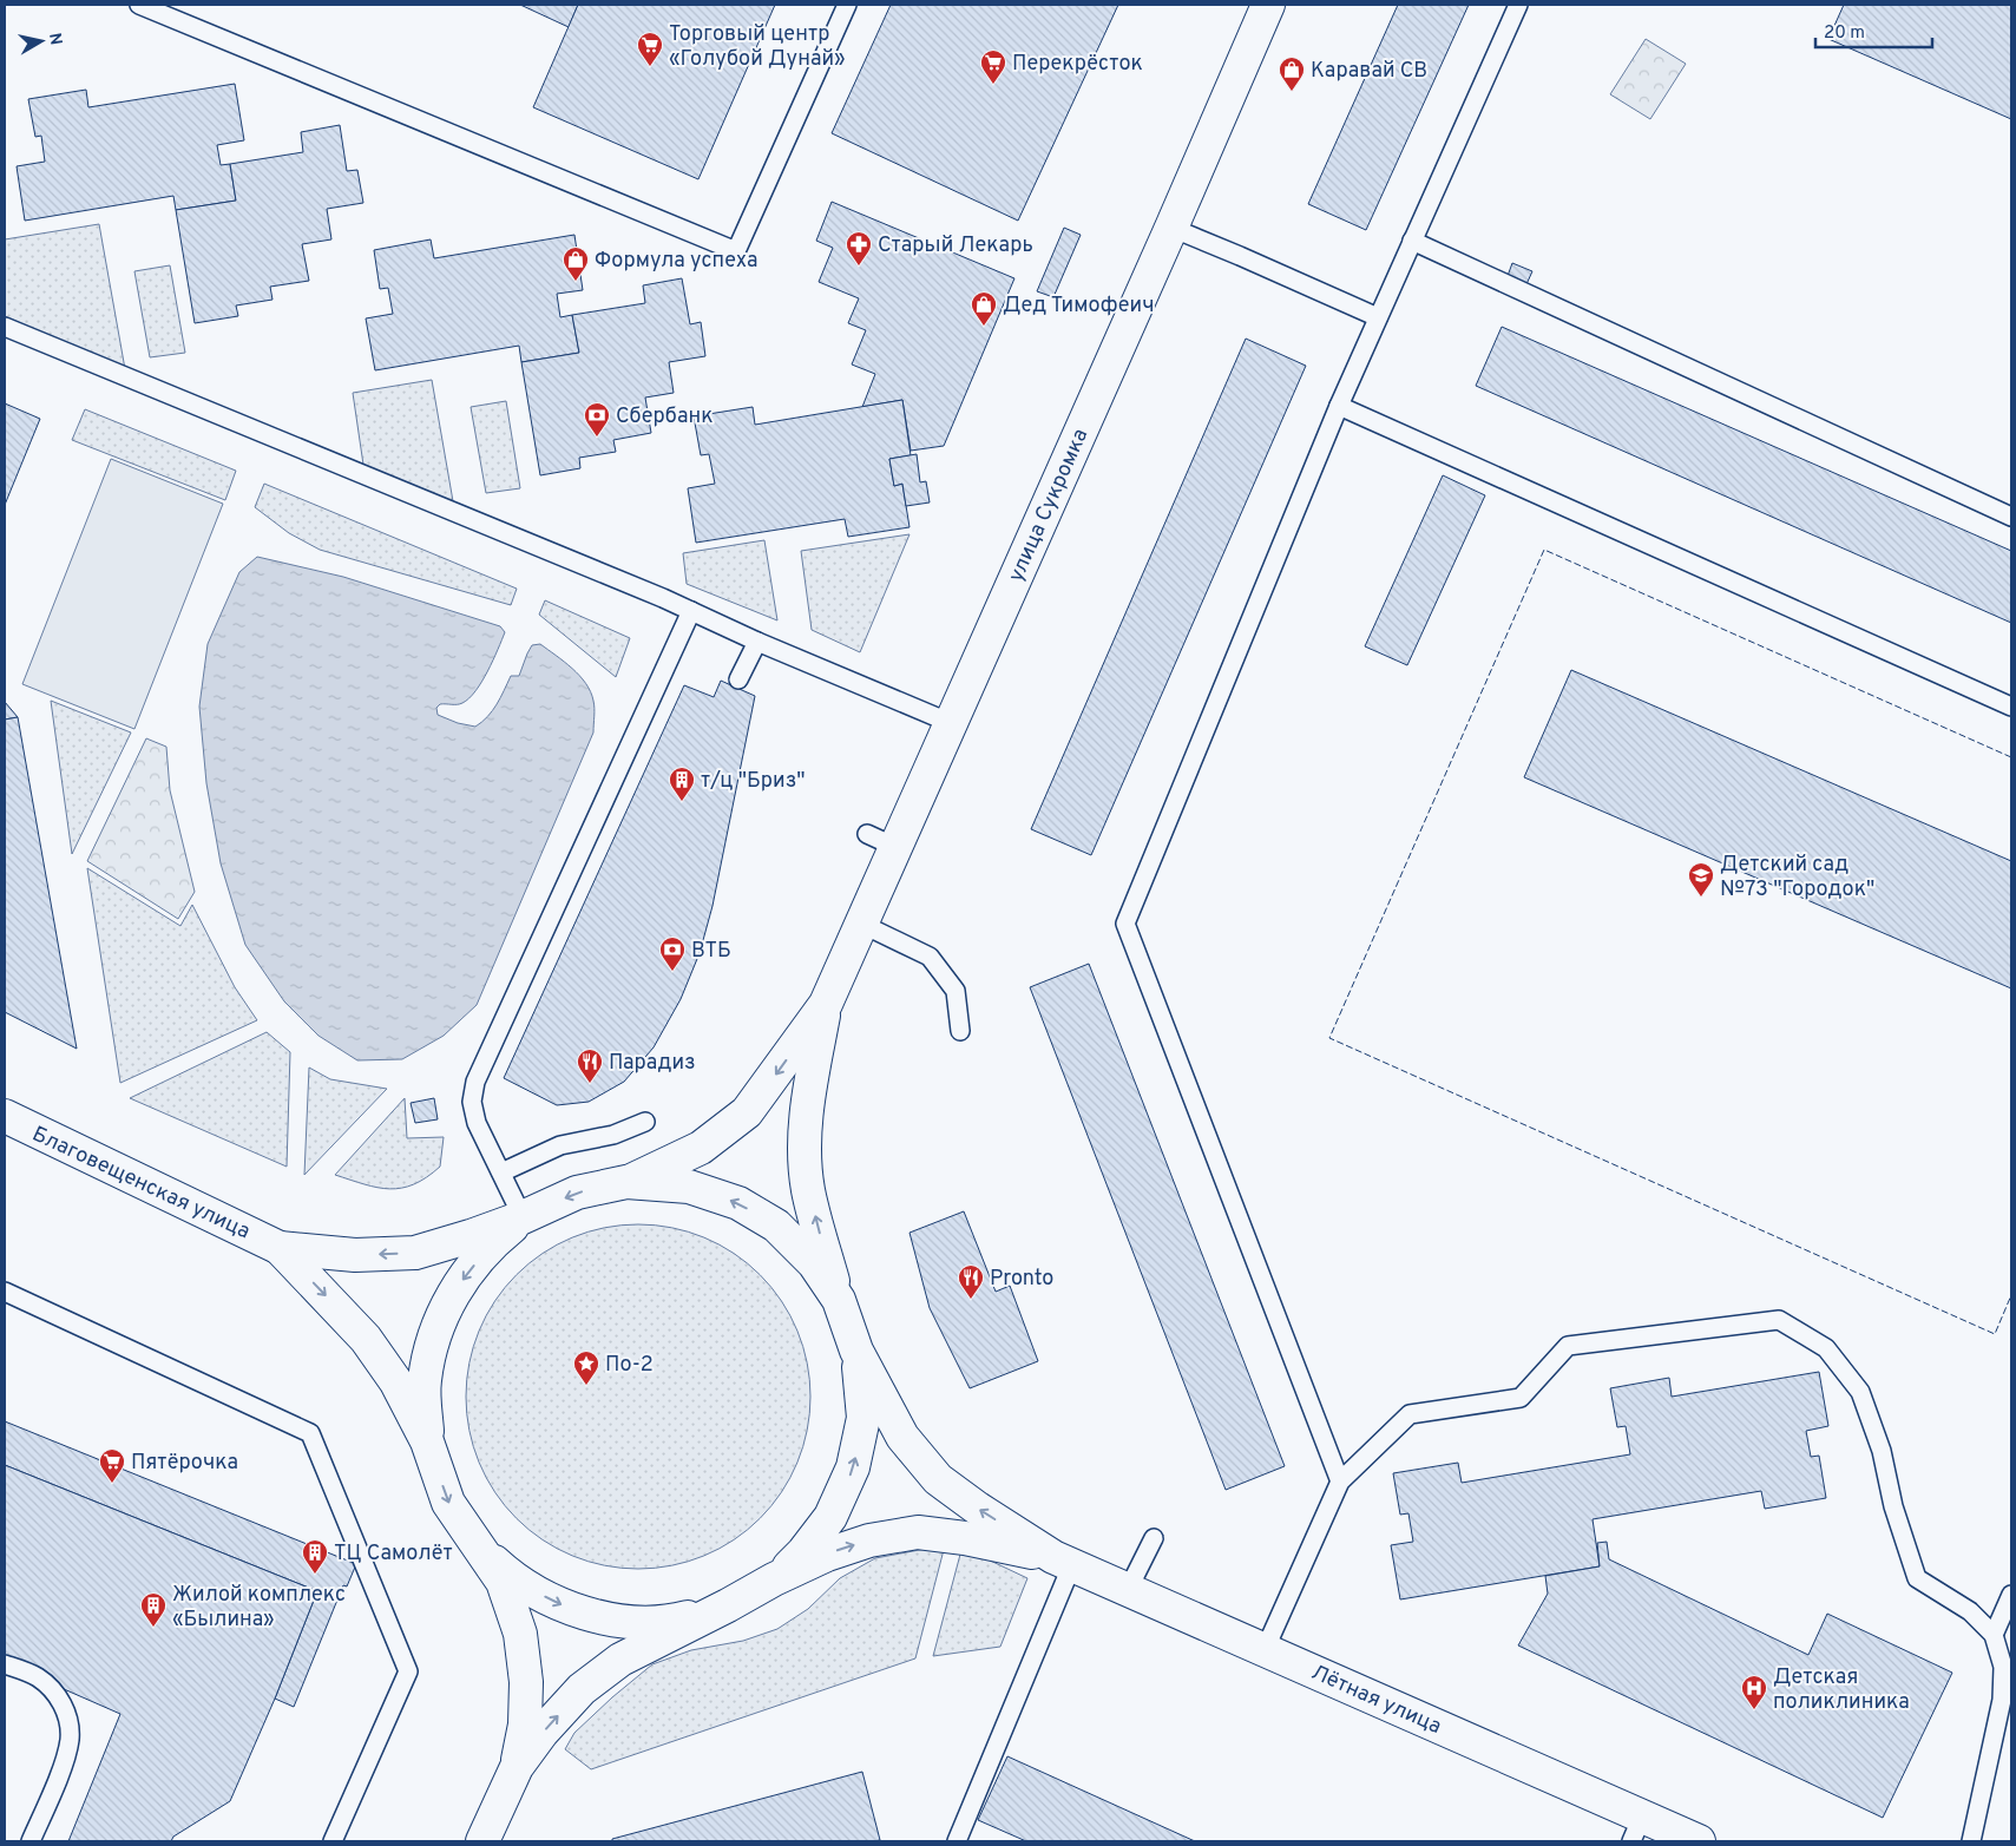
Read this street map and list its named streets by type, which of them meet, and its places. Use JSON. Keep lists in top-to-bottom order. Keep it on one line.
{"streets":{"main road":["улица Сукромка","Благовещенская улица","Лётная улица"]},"places":{"supermarket":["Торговый центр «Голубой Дунай»","Перекрёсток","Пятёрочка"],"shop":["Каравай СВ","Формула успеха","Дед Тимофеич"],"pharmacy":["Старый Лекарь"],"bank":["Сбербанк","ВТБ"],"building":["т/ц \"Бриз\"","ТЦ Самолёт","Жилой комплекс «Былина»"],"school or university":["Детский сад №73 \"Городок\""],"restaurant":["Парадиз","Pronto"],"place":["По-2"],"hospital":["Детская поликлиника"]},"scale_bar":"20 m","north":"right"}
